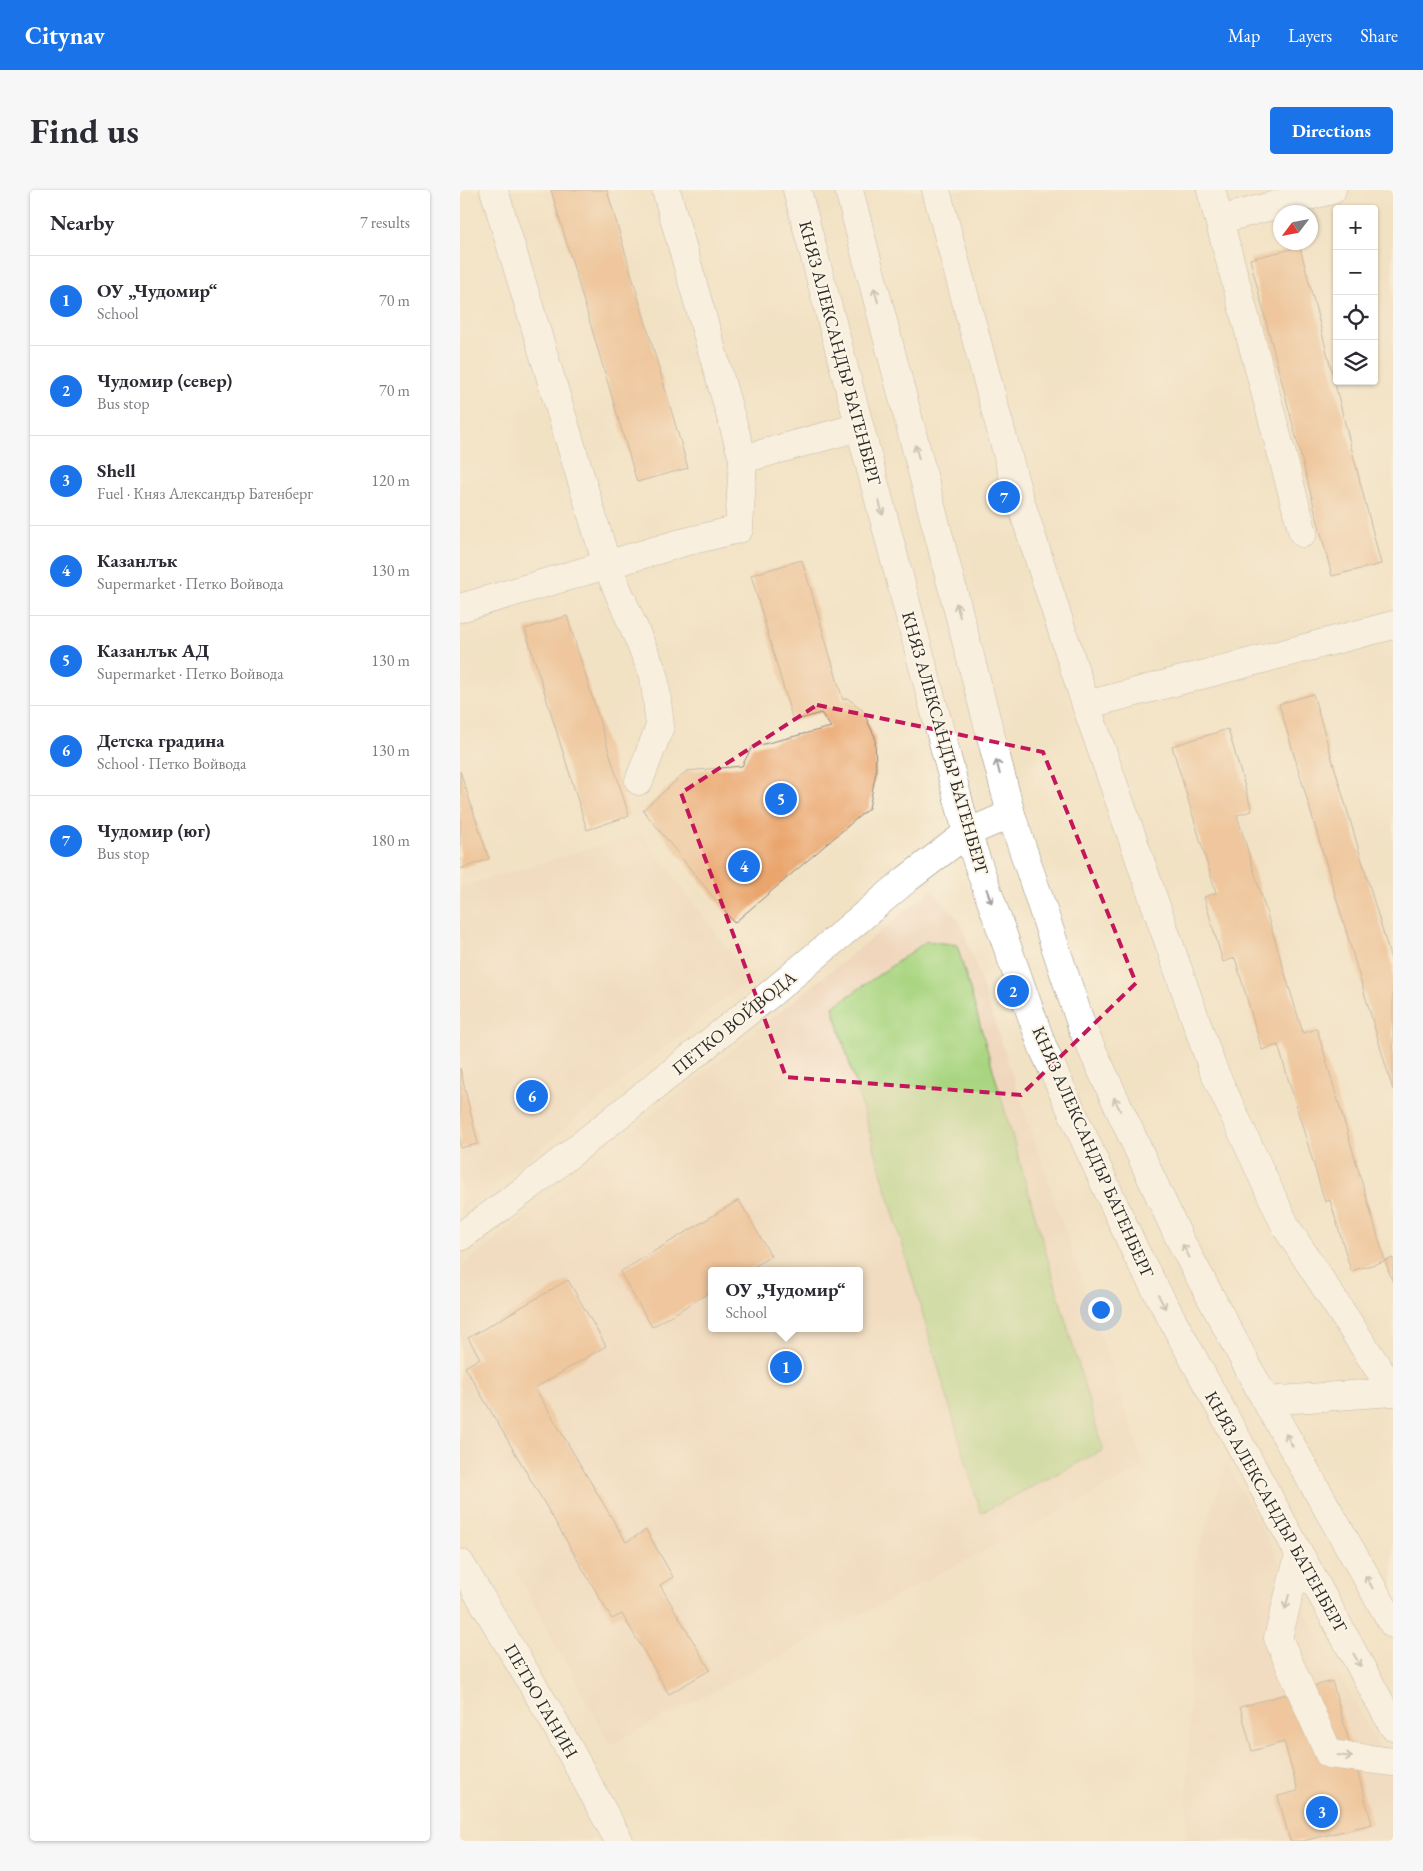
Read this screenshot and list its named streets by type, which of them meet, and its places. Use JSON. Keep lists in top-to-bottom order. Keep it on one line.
{"streets":{"main road":["КНЯЗ АЛЕКСАНДЪР БАТЕНБЕРГ","ПЕТКО ВОЙВОДА","ПЕТЬО ГАНИН"]},"crossings":[["КНЯЗ АЛЕКСАНДЪР БАТЕНБЕРГ","ПЕТКО ВОЙВОДА"]],"north":"bottom left","page":{"header":"Citynav","nav":["Map","Layers","Share"],"buttons":"Directions","title":"Find us","heading":["Nearby","7 results"],"map_buttons":["+","−"],"list":[{"mark":"1","name":"ОУ „Чудомир“","note":"School","value":"70 m"},{"mark":"2","name":"Чудомир (север)","note":"Bus stop","value":"70 m"},{"mark":"3","name":"Shell","note":"Fuel · Княз Александър Батенберг","value":"120 m"},{"mark":"4","name":"Казанлък","note":"Supermarket · Петко Войвода","value":"130 m"},{"mark":"5","name":"Казанлък АД","note":"Supermarket · Петко Войвода","value":"130 m"},{"mark":"6","name":"Детска градина","note":"School · Петко Войвода","value":"130 m"},{"mark":"7","name":"Чудомир (юг)","note":"Bus stop","value":"180 m"}],"pins":["7","5","4","2","6","1","3"],"popup":["ОУ „Чудомир“","School"]}}
